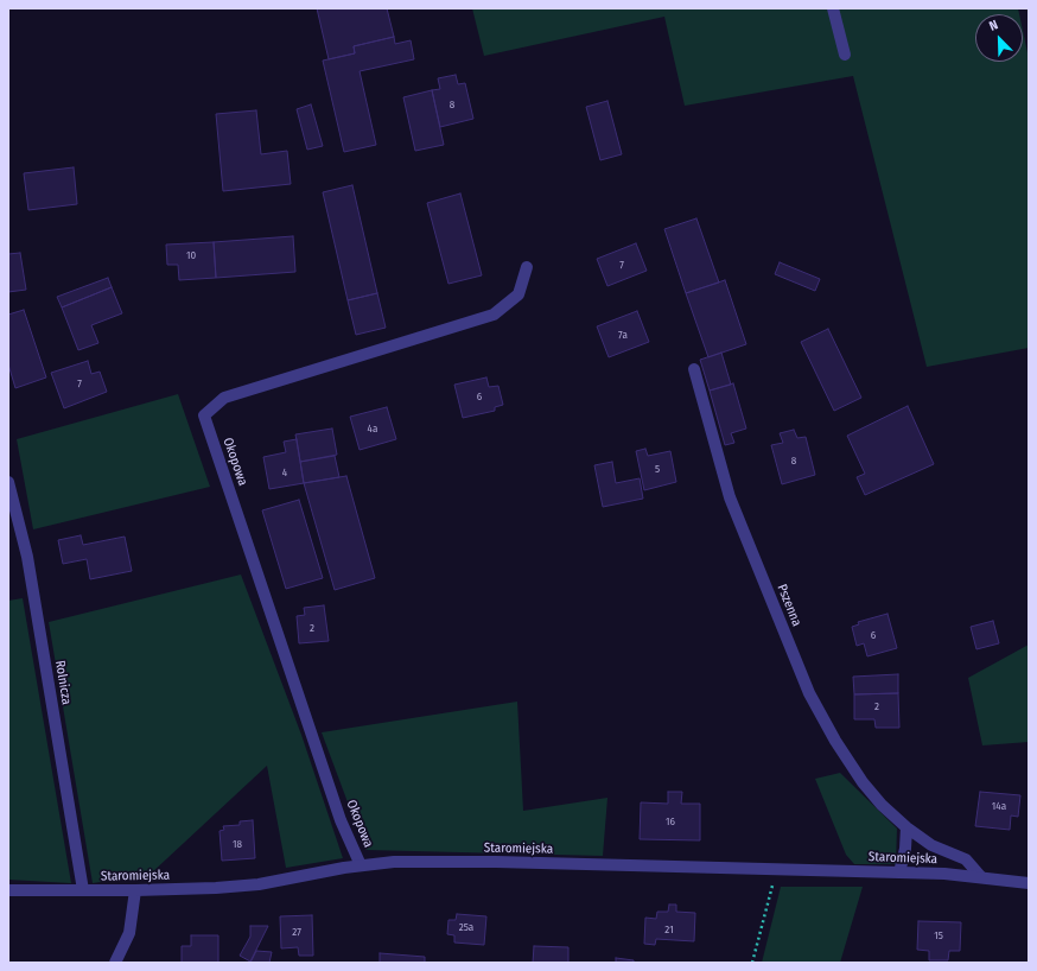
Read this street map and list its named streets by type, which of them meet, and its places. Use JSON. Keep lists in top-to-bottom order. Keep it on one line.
{"streets":{"street":["Okopowa","Pszenna","Rolnicza","Staromiejska"]},"crossings":[["Okopowa","Staromiejska"],["Pszenna","Staromiejska"],["Rolnicza","Staromiejska"]],"house_numbers":["8","10","7","7a","7","6","4a","8","5","4","2","6","2","14a","16","18","25a","21","27","15"],"north":"top left"}
